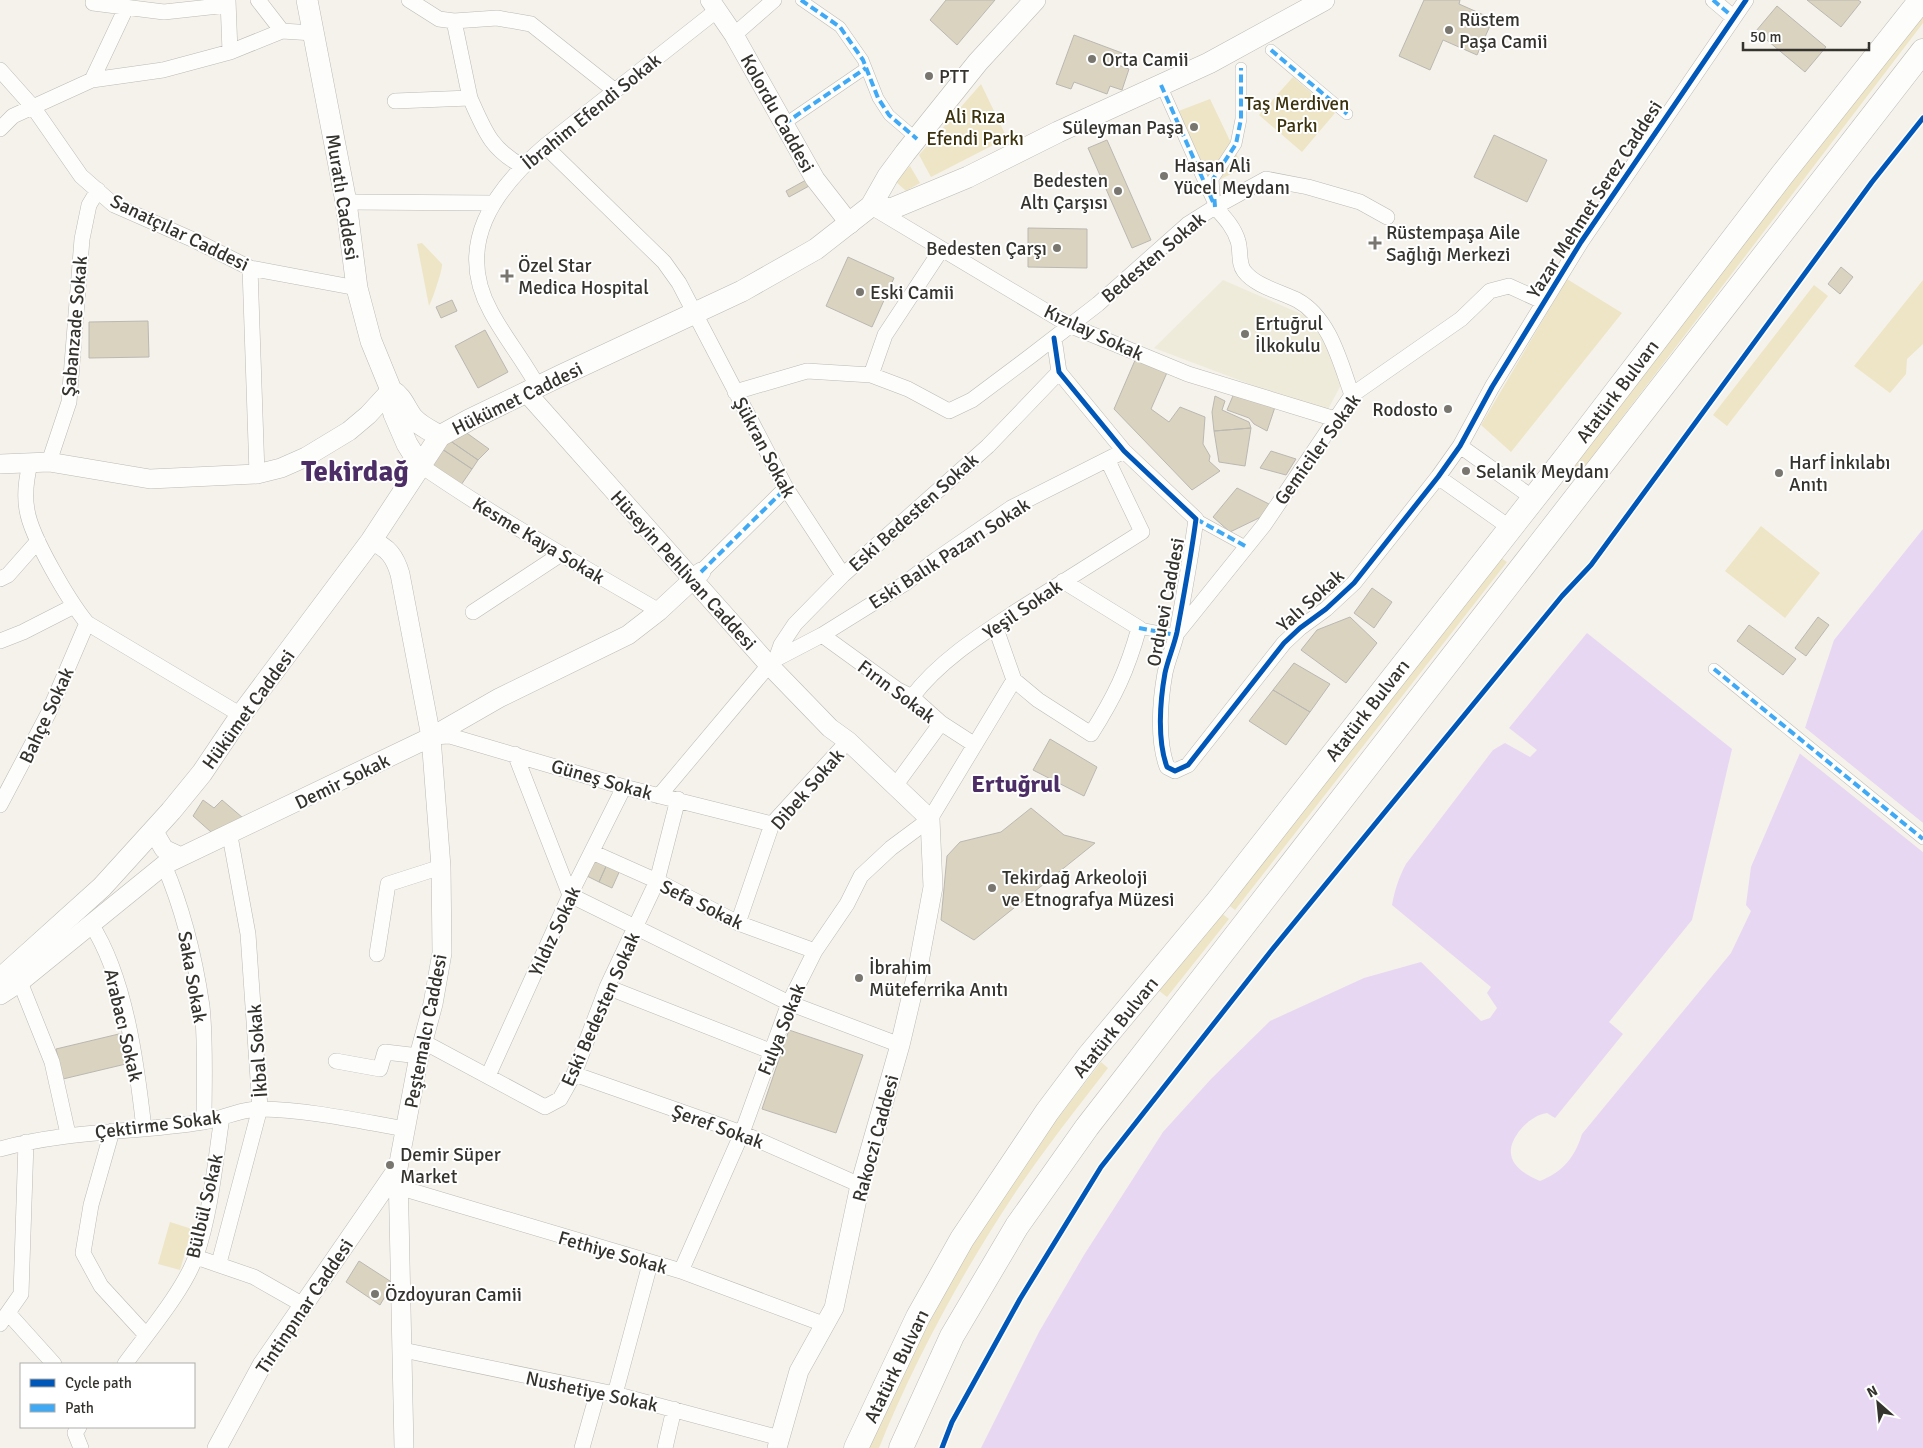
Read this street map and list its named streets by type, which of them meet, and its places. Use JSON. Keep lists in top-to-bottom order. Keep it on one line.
{"streets":{"main road":["Muratlı Caddesi","Atatürk Bulvarı","Hükümet Caddesi"],"street":["İbrahim Efendi Sokak","Kolordu Caddesi","Yazar Mehmet Serez Caddesi","Sanatçılar Caddesi","Bedesten Sokak","Şabanzade Sokak","Kızılay Sokak","Şükran Sokak","Gemiciler Sokak","Eski Bedesten Sokak","Kesme Kaya Sokak","Eski Balık Pazarı Sokak","Hüseyin Pehlivan Caddesi","Yalı Sokak","Orduevi Caddesi","Yeşil Sokak","Fırın Sokak","Bahçe Sokak","Güneş Sokak","Demir Sokak","Dibek Sokak","Sefa Sokak","Yıldız Sokak","Saka Sokak","Arabacı Sokak","Fulya Sokak","Peştemalcı Caddesi","İkbal Sokak","Çektirme Sokak","Şeref Sokak","Rakoczi Caddesi","Bülbül Sokak","Fethiye Sokak","Tintinpınar Caddesi","Nushetiye Sokak"]},"crossings":[["İbrahim Efendi Sokak","Kolordu Caddesi"],["İbrahim Efendi Sokak","Hükümet Caddesi"],["İbrahim Efendi Sokak","Şükran Sokak"],["İbrahim Efendi Sokak","Hüseyin Pehlivan Caddesi"],["Kolordu Caddesi","Hükümet Caddesi"],["Muratlı Caddesi","Sanatçılar Caddesi"],["Muratlı Caddesi","Hükümet Caddesi"],["Muratlı Caddesi","Kesme Kaya Sokak"],["Yazar Mehmet Serez Caddesi","Gemiciler Sokak"],["Yazar Mehmet Serez Caddesi","Yalı Sokak"],["Sanatçılar Caddesi","Şabanzade Sokak"],["Bedesten Sokak","Kızılay Sokak"],["Kızılay Sokak","Hükümet Caddesi"],["Kızılay Sokak","Gemiciler Sokak"],["Hükümet Caddesi","Şükran Sokak"],["Hükümet Caddesi","Kesme Kaya Sokak"],["Hükümet Caddesi","Hüseyin Pehlivan Caddesi"],["Hükümet Caddesi","Demir Sokak"],["Hükümet Caddesi","Peştemalcı Caddesi"],["Şükran Sokak","Eski Bedesten Sokak"],["Şükran Sokak","Demir Sokak"],["Gemiciler Sokak","Orduevi Caddesi"],["Eski Bedesten Sokak","Eski Balık Pazarı Sokak"],["Eski Bedesten Sokak","Hüseyin Pehlivan Caddesi"],["Eski Bedesten Sokak","Orduevi Caddesi"],["Eski Bedesten Sokak","Güneş Sokak"],["Eski Bedesten Sokak","Sefa Sokak"],["Eski Bedesten Sokak","Yıldız Sokak"],["Eski Bedesten Sokak","Peştemalcı Caddesi"],["Eski Bedesten Sokak","Şeref Sokak"],["Kesme Kaya Sokak","Demir Sokak"],["Eski Balık Pazarı Sokak","Hüseyin Pehlivan Caddesi"],["Eski Balık Pazarı Sokak","Orduevi Caddesi"],["Eski Balık Pazarı Sokak","Yeşil Sokak"],["Eski Balık Pazarı Sokak","Fırın Sokak"],["Hüseyin Pehlivan Caddesi","Demir Sokak"],["Hüseyin Pehlivan Caddesi","Dibek Sokak"],["Hüseyin Pehlivan Caddesi","Fulya Sokak"],["Hüseyin Pehlivan Caddesi","Rakoczi Caddesi"],["Yalı Sokak","Orduevi Caddesi"],["Yeşil Sokak","Fırın Sokak"],["Güneş Sokak","Demir Sokak"],["Güneş Sokak","Dibek Sokak"],["Güneş Sokak","Yıldız Sokak"],["Güneş Sokak","Peştemalcı Caddesi"],["Demir Sokak","Saka Sokak"],["Demir Sokak","Arabacı Sokak"],["Demir Sokak","Peştemalcı Caddesi"],["Demir Sokak","İkbal Sokak"],["Dibek Sokak","Sefa Sokak"],["Sefa Sokak","Yıldız Sokak"],["Sefa Sokak","Fulya Sokak"],["Saka Sokak","Çektirme Sokak"],["Arabacı Sokak","Çektirme Sokak"],["Fulya Sokak","Şeref Sokak"],["Fulya Sokak","Rakoczi Caddesi"],["Fulya Sokak","Fethiye Sokak"],["Peştemalcı Caddesi","Çektirme Sokak"],["Peştemalcı Caddesi","Fethiye Sokak"],["Peştemalcı Caddesi","Tintinpınar Caddesi"],["Peştemalcı Caddesi","Nushetiye Sokak"],["İkbal Sokak","Çektirme Sokak"],["Çektirme Sokak","Bülbül Sokak"],["Şeref Sokak","Rakoczi Caddesi"],["Rakoczi Caddesi","Fethiye Sokak"],["Rakoczi Caddesi","Nushetiye Sokak"]],"districts":["Tekirdağ","Ertuğrul"],"parks":["Taş Merdiven Parkı","Ali Rıza Efendi Parkı"],"places":{"other":["Rüstem Paşa Camii","Orta Camii","PTT","Süleyman Paşa","Hasan Ali Yücel Meydanı","Bedesten Altı Çarşısı","Bedesten Çarşı","Eski Camii","Ertuğrul İlkokulu","Rodosto","Selanik Meydanı","Harf İnkılabı Anıtı","Tekirdağ Arkeoloji ve Etnografya Müzesi","İbrahim Müteferrika Anıtı","Demir Süper Market","Özdoyuran Camii"],"health":["Rüstempaşa Aile Sağlığı Merkezi","Özel Star Medica Hospital"]},"legend":["Cycle path","Path"],"scale_bar":"50 m","north":"top left"}
